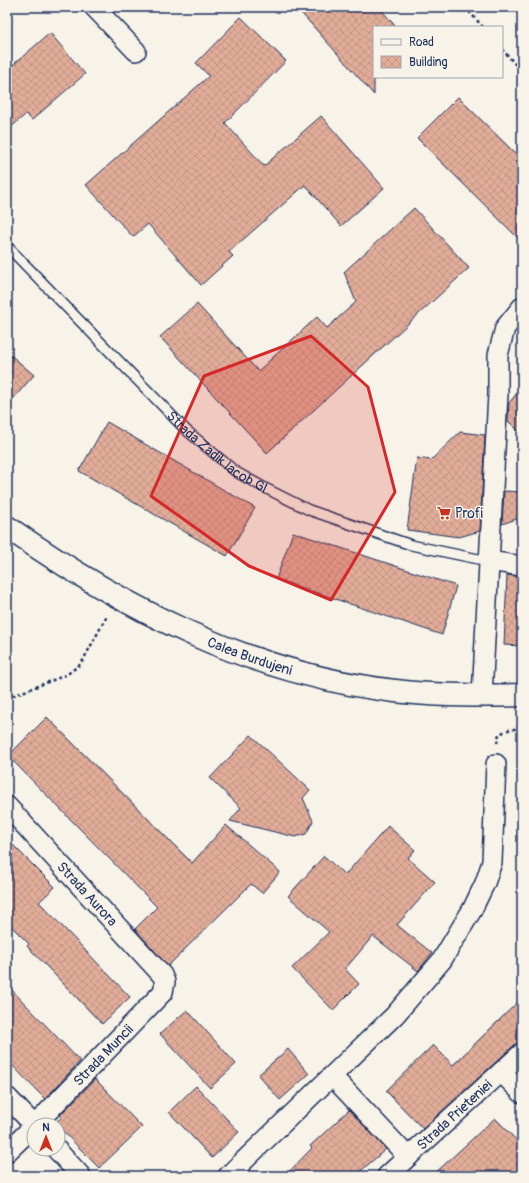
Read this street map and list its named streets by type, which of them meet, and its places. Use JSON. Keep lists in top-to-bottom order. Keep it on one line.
{"streets":{"main road":["Calea Burdujeni"],"street":["Strada Zadik Iacob Gl","Strada Aurora","Strada Muncii","Strada Prieteniei"]},"crossings":[["Strada Aurora","Strada Muncii"]],"places":{"supermarket":["Profi"]},"legend":["Road","Building"],"north":"top"}
